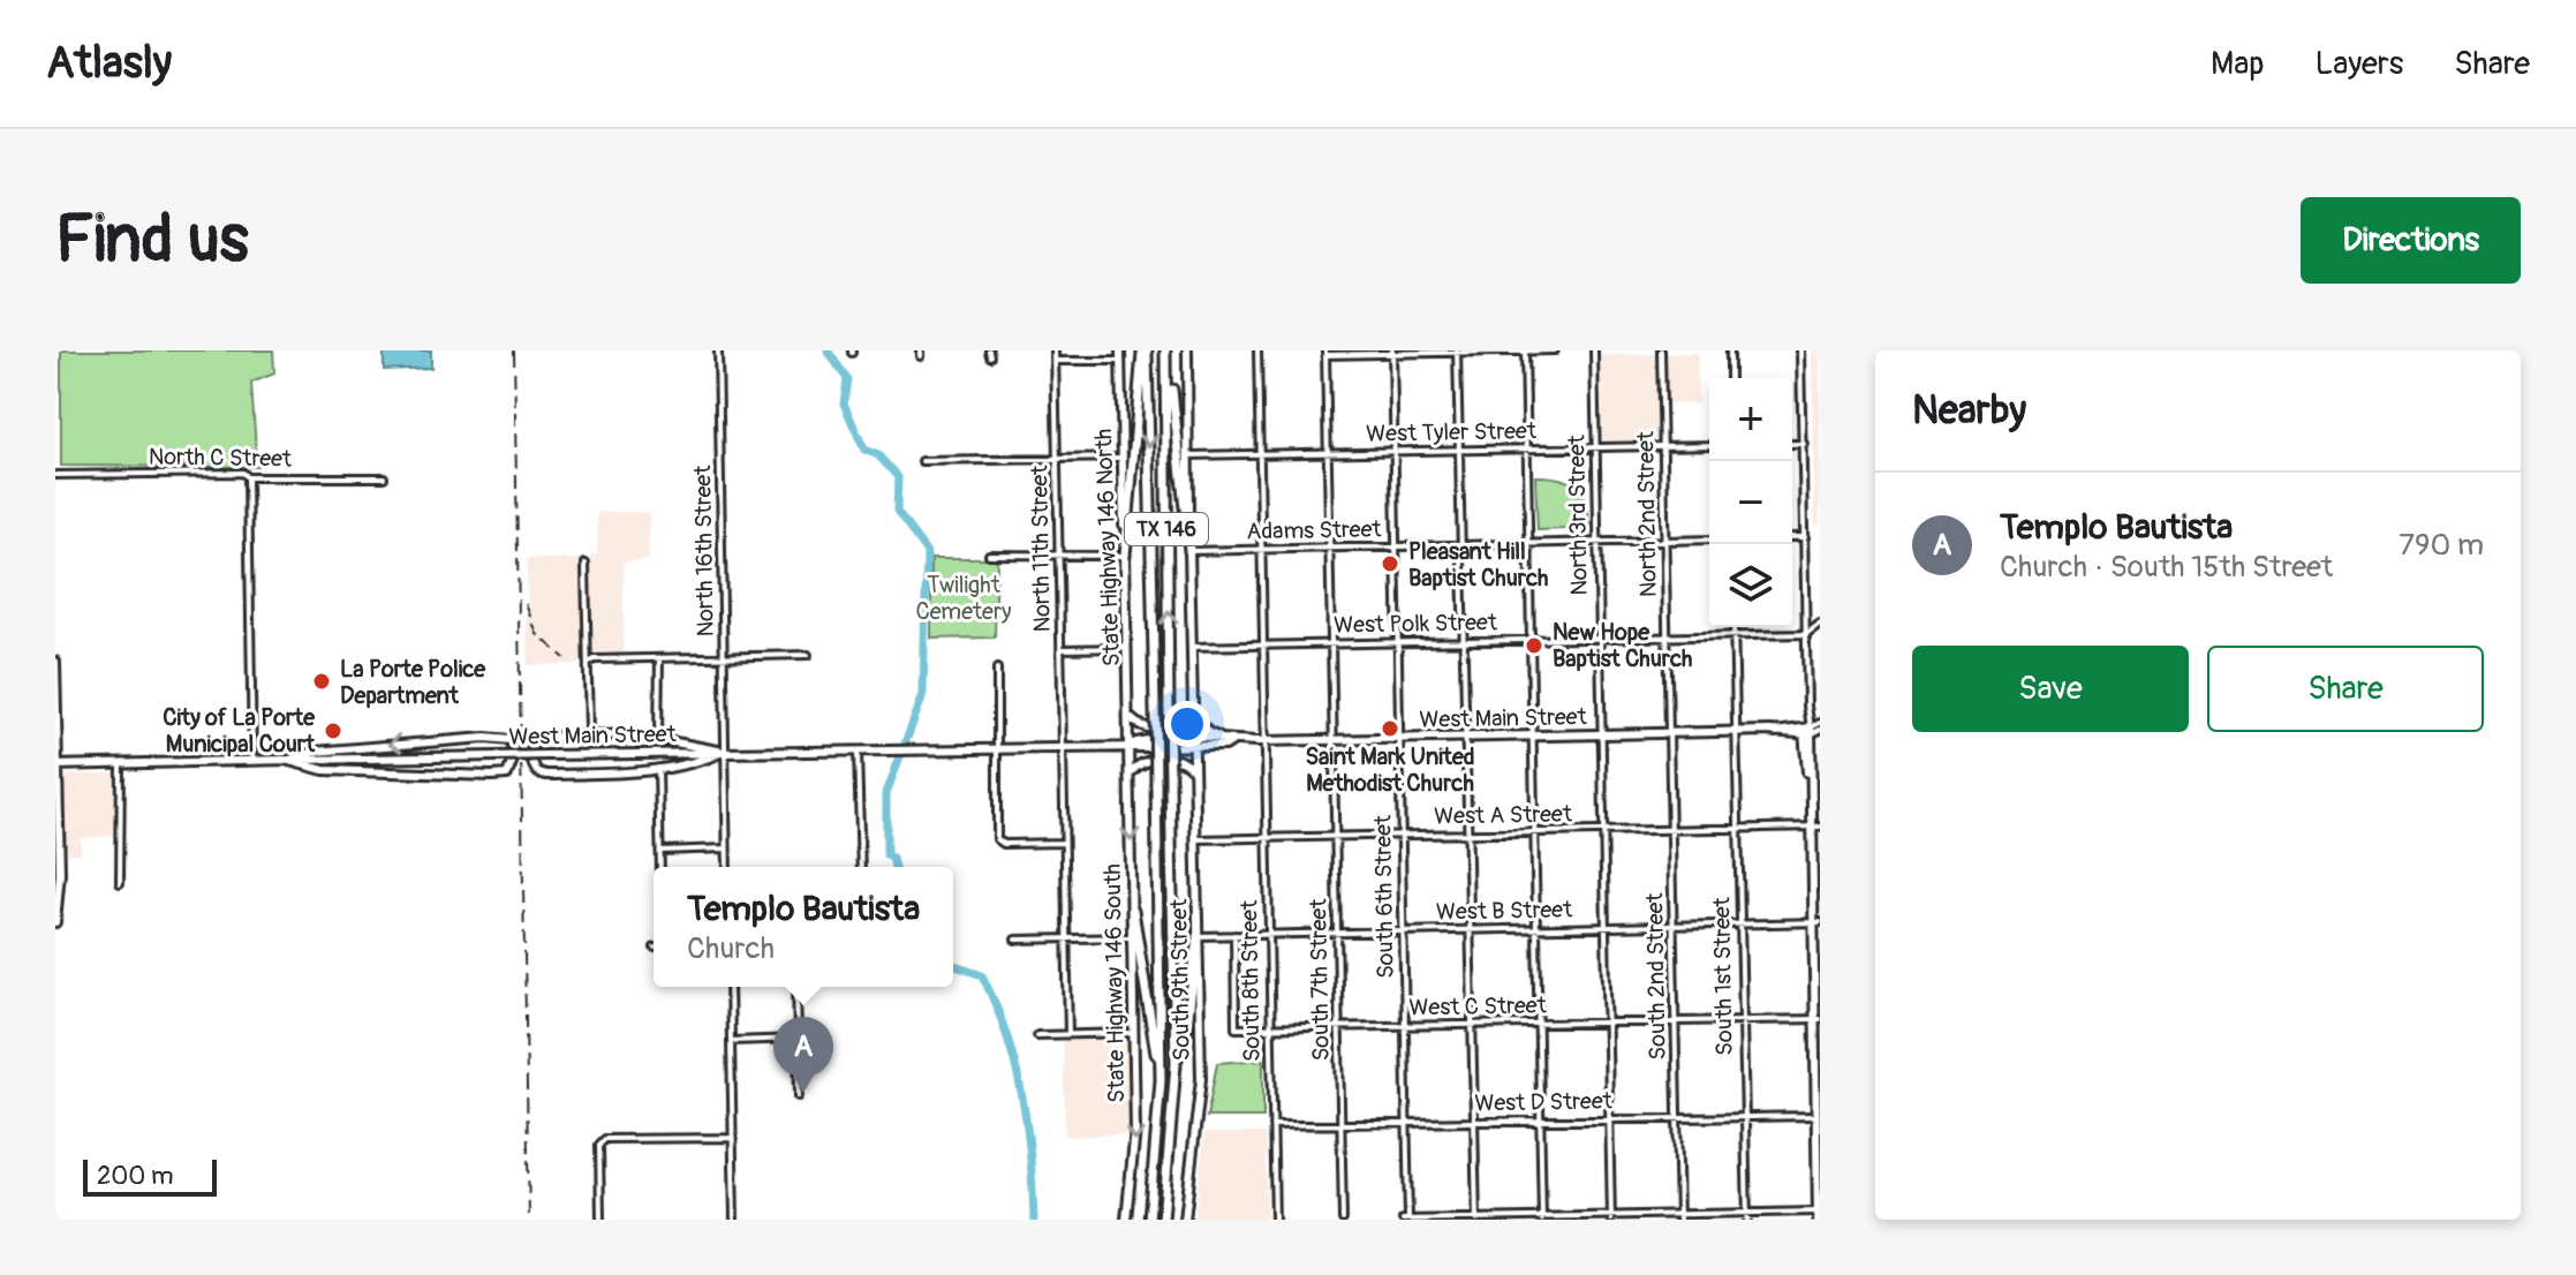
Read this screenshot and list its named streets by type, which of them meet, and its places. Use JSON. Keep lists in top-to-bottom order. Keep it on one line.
{"streets":{"highway":["TX 146"],"main road":["State Highway 146 North","West Main Street","South 9th Street","State Highway 146 South"],"street":["West Tyler Street","North C Street","North 2nd Street","North 3rd Street","Adams Street","North 11th Street","North 16th Street","West Polk Street","West A Street","South 6th Street","West B Street","South 2nd Street","South 1st Street","South 7th Street","South 8th Street","West C Street","West D Street"]},"crossings":[["West Tyler Street","North 2nd Street"],["West Tyler Street","North 3rd Street"],["West Tyler Street","South 6th Street"],["West Tyler Street","South 9th Street"],["West Tyler Street","South 7th Street"],["West Tyler Street","South 8th Street"],["North 2nd Street","Adams Street"],["North 2nd Street","West Polk Street"],["North 2nd Street","West Main Street"],["North 2nd Street","South 2nd Street"],["North 3rd Street","Adams Street"],["North 3rd Street","West Polk Street"],["North 3rd Street","West Main Street"],["North 3rd Street","West A Street"],["North 3rd Street","West B Street"],["North 3rd Street","West C Street"],["North 3rd Street","West D Street"],["Adams Street","South 6th Street"],["Adams Street","South 9th Street"],["Adams Street","South 7th Street"],["Adams Street","South 8th Street"],["State Highway 146 North","West Main Street"],["State Highway 146 North","State Highway 146 South"],["North 11th Street","West Main Street"],["North 16th Street","West Main Street"],["West Polk Street","South 6th Street"],["West Polk Street","South 1st Street"],["West Polk Street","South 9th Street"],["West Polk Street","South 7th Street"],["West Polk Street","South 8th Street"],["West Main Street","South 6th Street"],["West Main Street","South 2nd Street"],["West Main Street","South 1st Street"],["West Main Street","South 9th Street"],["West Main Street","South 7th Street"],["West Main Street","South 8th Street"],["West Main Street","State Highway 146 South"],["West A Street","South 6th Street"],["West A Street","South 2nd Street"],["West A Street","South 1st Street"],["West A Street","South 9th Street"],["West A Street","South 7th Street"],["West A Street","South 8th Street"],["South 6th Street","West B Street"],["South 6th Street","West C Street"],["South 6th Street","West D Street"],["West B Street","South 2nd Street"],["West B Street","South 1st Street"],["West B Street","South 9th Street"],["West B Street","South 7th Street"],["West B Street","South 8th Street"],["West B Street","West C Street"],["South 2nd Street","West C Street"],["South 2nd Street","West D Street"],["South 1st Street","West C Street"],["South 1st Street","West D Street"],["South 7th Street","West C Street"],["South 7th Street","West D Street"],["South 8th Street","West C Street"],["South 8th Street","West D Street"]],"one_way":["State Highway 146 South"],"parks":["Twilight Cemetery"],"places":["Pleasant Hill Baptist Church","New Hope Baptist Church","La Porte Police Department","Saint Mark United Methodist Church","City of La Porte Municipal Court"],"scale_bar":"200 m","page":{"header":"Atlasly","nav":["Map","Layers","Share"],"buttons":["Directions",["Save","Share"]],"title":"Find us","heading":"Nearby","map_buttons":["+","−"],"list":[{"mark":"A","name":"Templo Bautista","note":"Church · South 15th Street","value":"790 m"}],"popup":["Templo Bautista","Church"],"pins":"A","scale":"200 m"}}
